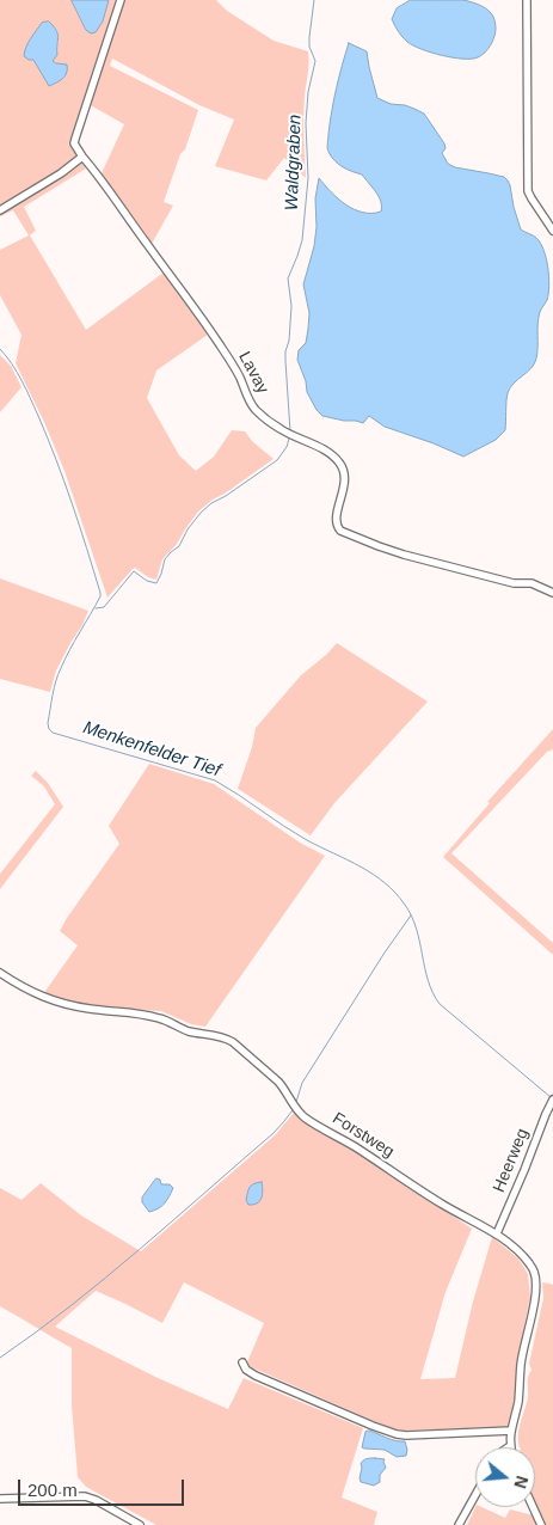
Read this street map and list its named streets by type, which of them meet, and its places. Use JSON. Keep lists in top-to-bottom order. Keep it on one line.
{"streets":{"street":["Lavay","Forstweg","Heerweg"]},"crossings":[["Forstweg","Heerweg"]],"water":["Waldgraben","Menkenfelder Tief"],"scale_bar":"200 m","north":"right"}
